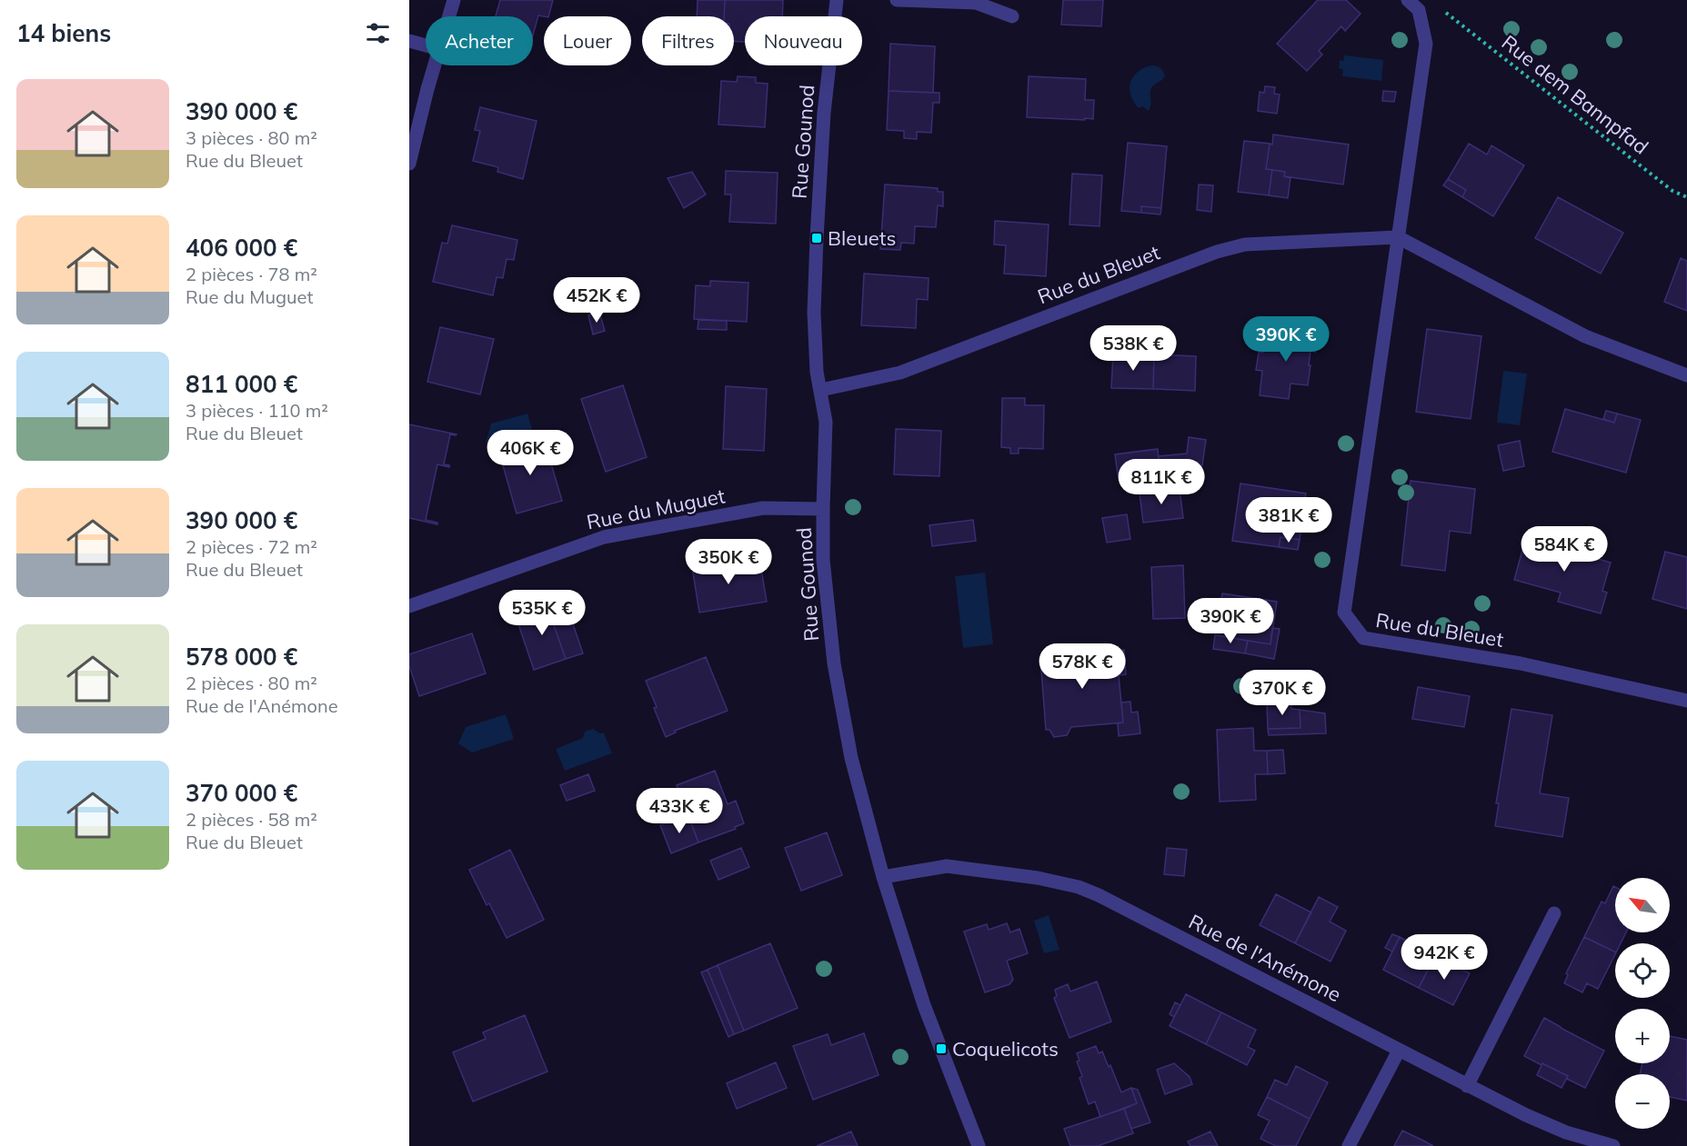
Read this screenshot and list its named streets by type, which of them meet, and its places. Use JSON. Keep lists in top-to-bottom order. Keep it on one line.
{"streets":{"street":["Rue Gounod","Rue du Bleuet","Rue du Muguet","Rue de l'Anémone"],"path":["Rue dem Bannpfad"]},"crossings":[["Rue Gounod","Rue du Bleuet"],["Rue Gounod","Rue du Muguet"],["Rue Gounod","Rue de l'Anémone"]],"places":{"transit":["Bleuets","Coquelicots"]},"north":"top left","page":{"heading":"14 biens","chip":["Acheter","Louer","Filtres","Nouveau"],"list":[{"name":"390 000 €","note":"3 pièces · 80 m² · Rue du Bleuet"},{"name":"406 000 €","note":"2 pièces · 78 m² · Rue du Muguet"},{"name":"811 000 €","note":"3 pièces · 110 m² · Rue du Bleuet"},{"name":"390 000 €","note":"2 pièces · 72 m² · Rue du Bleuet"},{"name":"578 000 €","note":"2 pièces · 80 m² · Rue de l'Anémone"},{"name":"370 000 €","note":"2 pièces · 58 m² · Rue du Bleuet"}],"price":["452K €","390K €","538K €","406K €","811K €","381K €","584K €","350K €","535K €","390K €","578K €","370K €","433K €","942K €"],"map_buttons":["+","−"]}}
